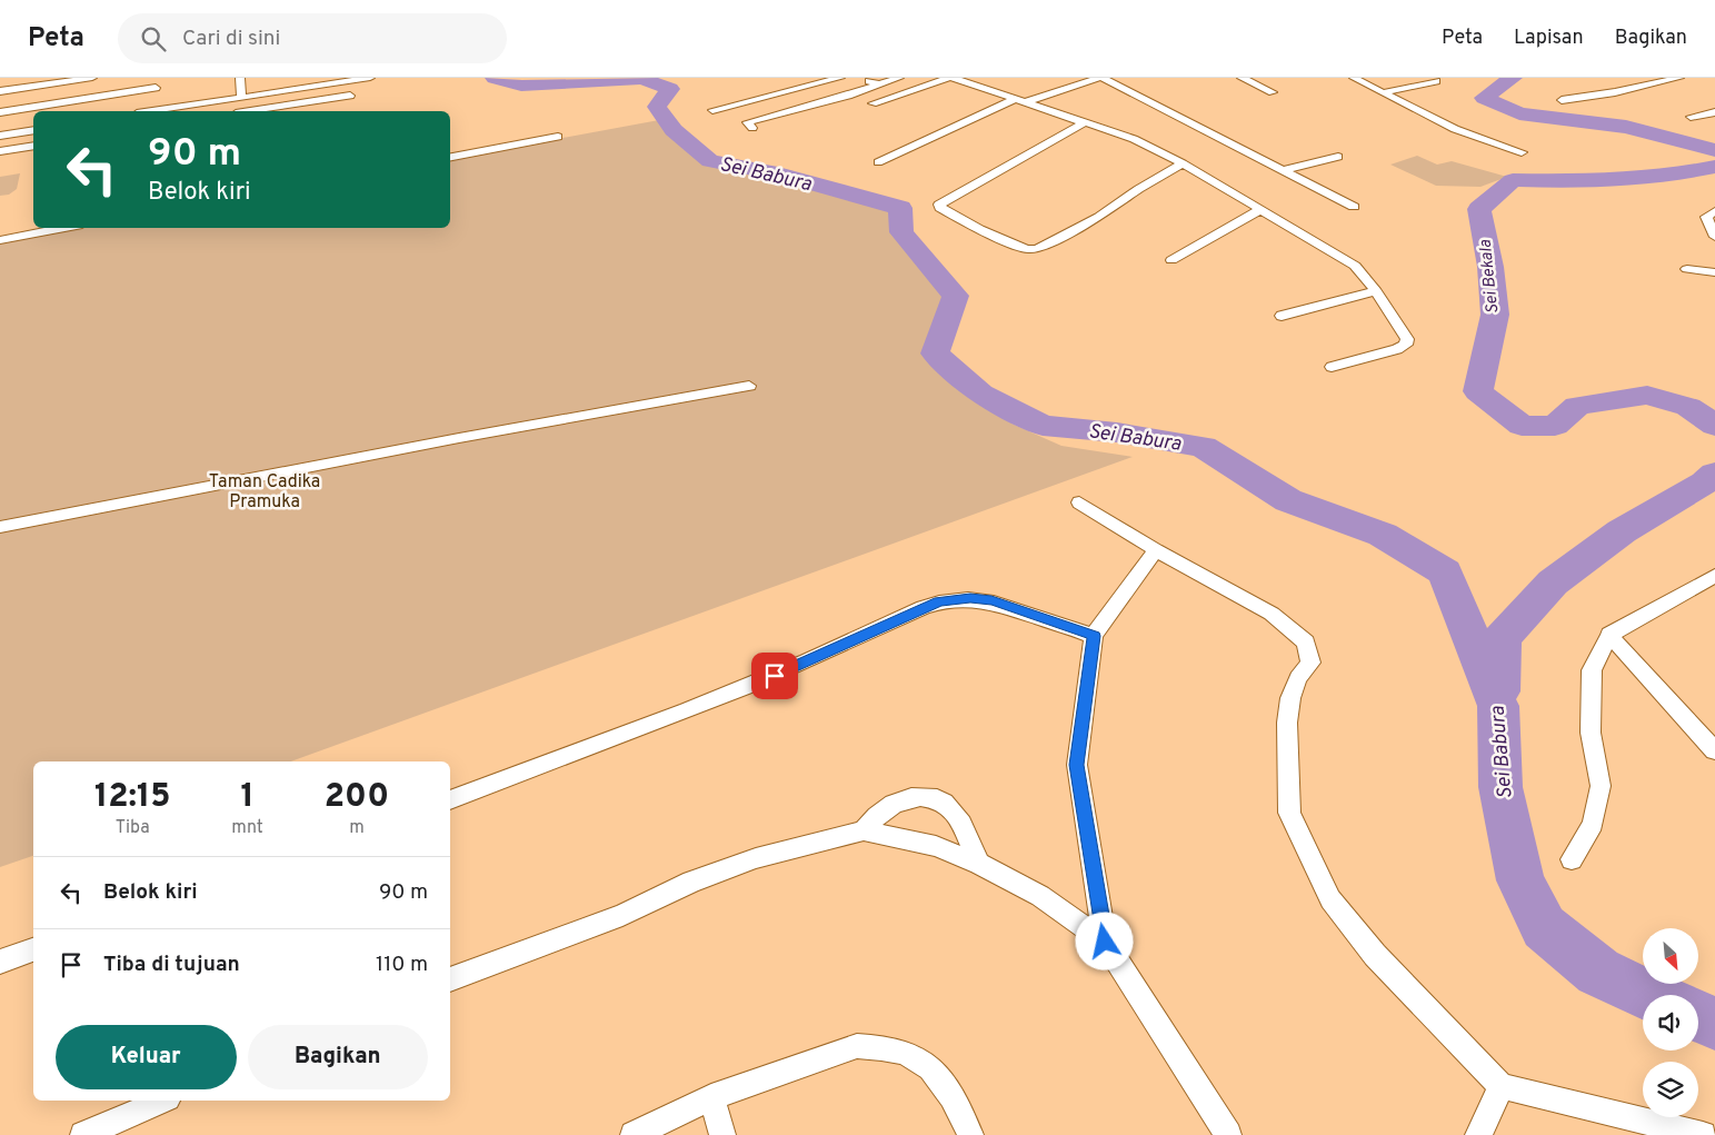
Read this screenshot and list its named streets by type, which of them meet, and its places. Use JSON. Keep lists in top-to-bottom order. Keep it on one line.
{"water":["Sei Babura","Sei Bekala"],"parks":["Taman Cadika Pramuka"],"north":"bottom right","page":{"header":"Peta","search":"Cari di sini","nav":["Peta","Lapisan","Bagikan"],"turn":["90 m","Belok kiri"],"eta":["12:15","Tiba","1","mnt","200","m"],"list":[{"name":"Belok kiri","value":"90 m"},{"name":"Tiba di tujuan","value":"110 m"}],"buttons":["Keluar","Bagikan"]}}
